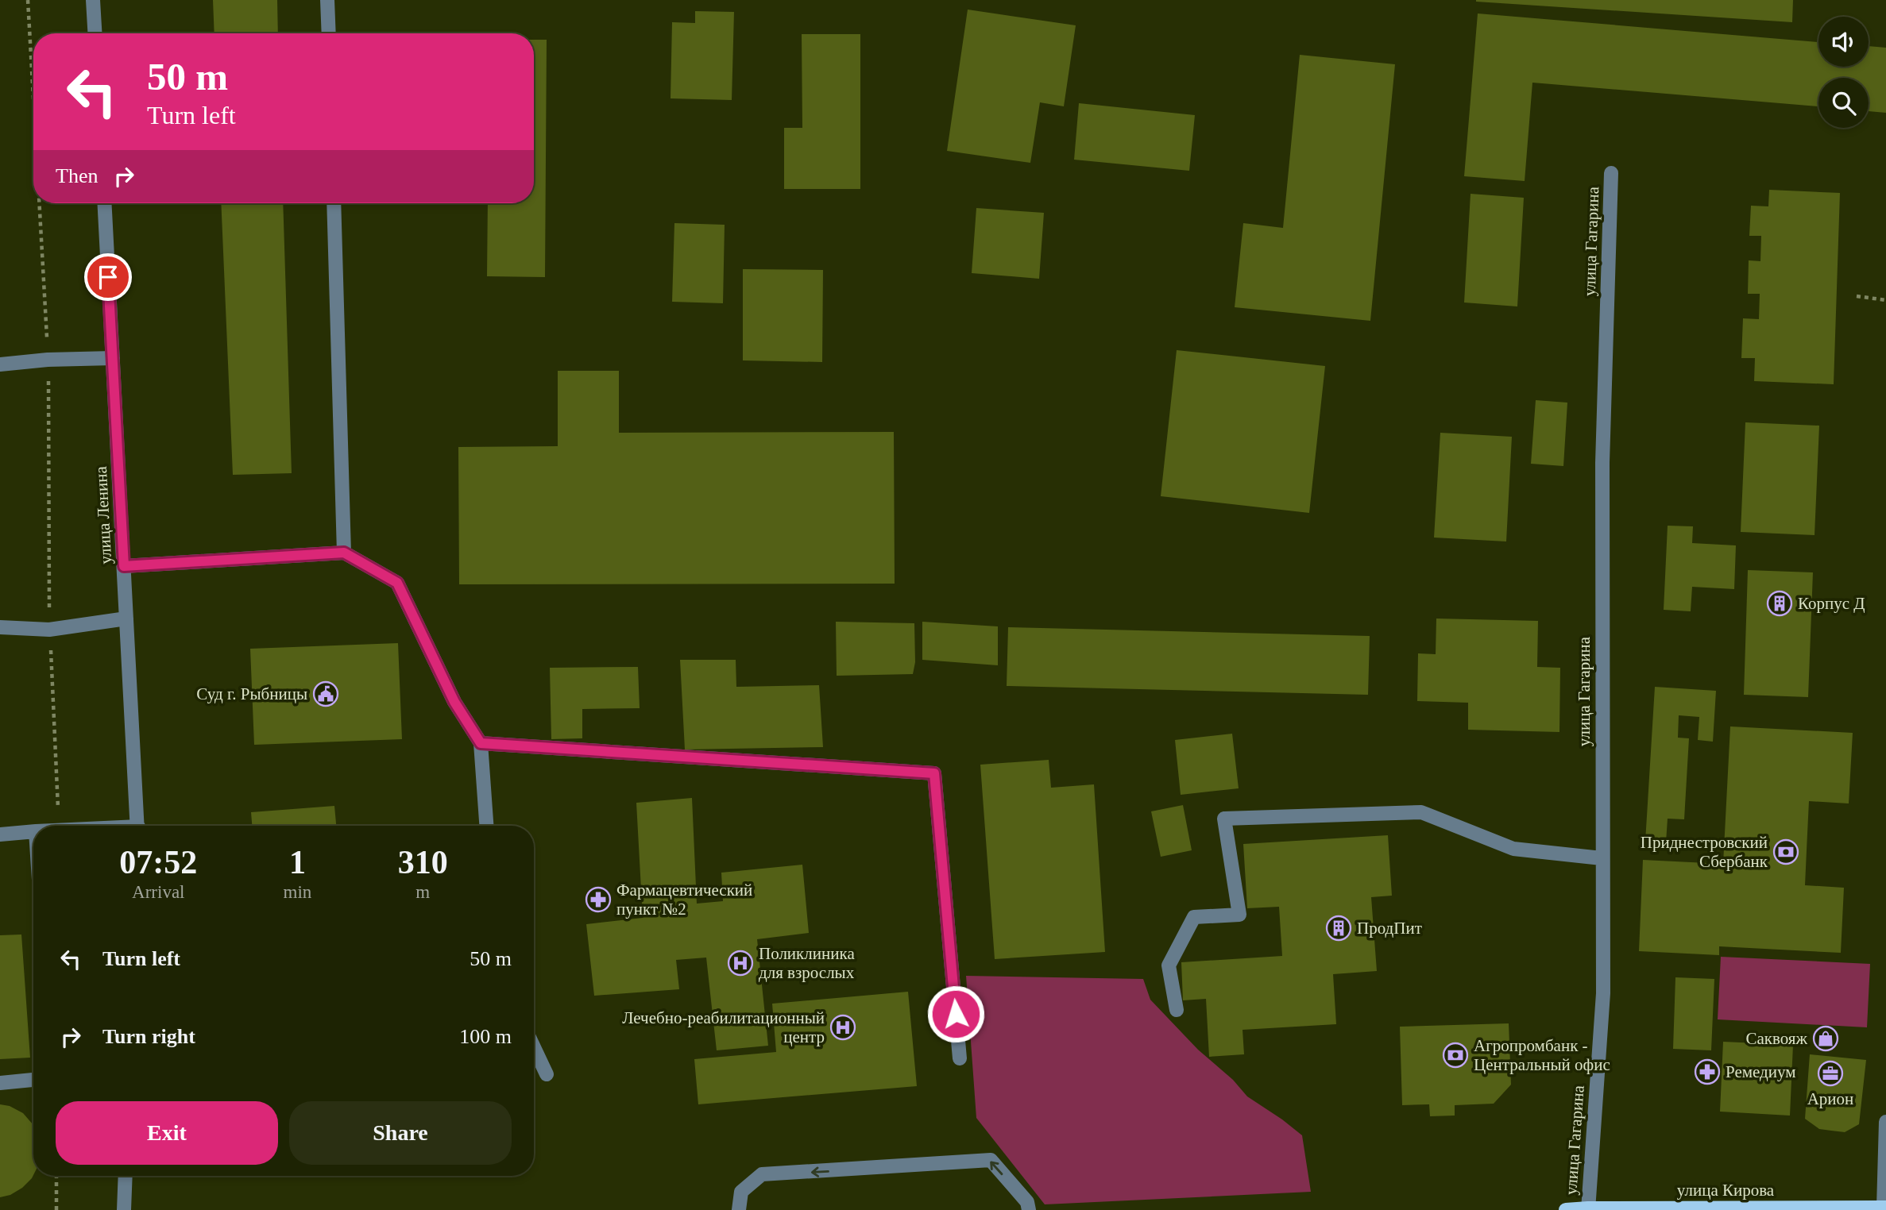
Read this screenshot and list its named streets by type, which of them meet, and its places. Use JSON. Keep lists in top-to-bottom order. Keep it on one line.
{"streets":{"main road":["улица Кирова"],"street":["улица Гагарина","улица Ленина"]},"crossings":[["улица Гагарина","улица Кирова"]],"places":{"building":["Корпус Д","ПродПит"],"public building":["Суд г. Рыбницы"],"bank":["Приднестровский Сбербанк","Агропромбанк - Центральный офис"],"pharmacy":["Фармацевтический пункт №2","Ремедиум"],"hospital":["Поликлиника для взрослых","Лечебно-реабилитационный центр"],"shop":["Саквояж"],"office":["Арион"]},"page":{"turn":["50 m","Turn left"],"then":"Then","eta":["07:52","Arrival","1","min","310","m"],"list":[{"name":"Turn left","value":"50 m"},{"name":"Turn right","value":"100 m"}],"buttons":["Exit","Share"]}}
